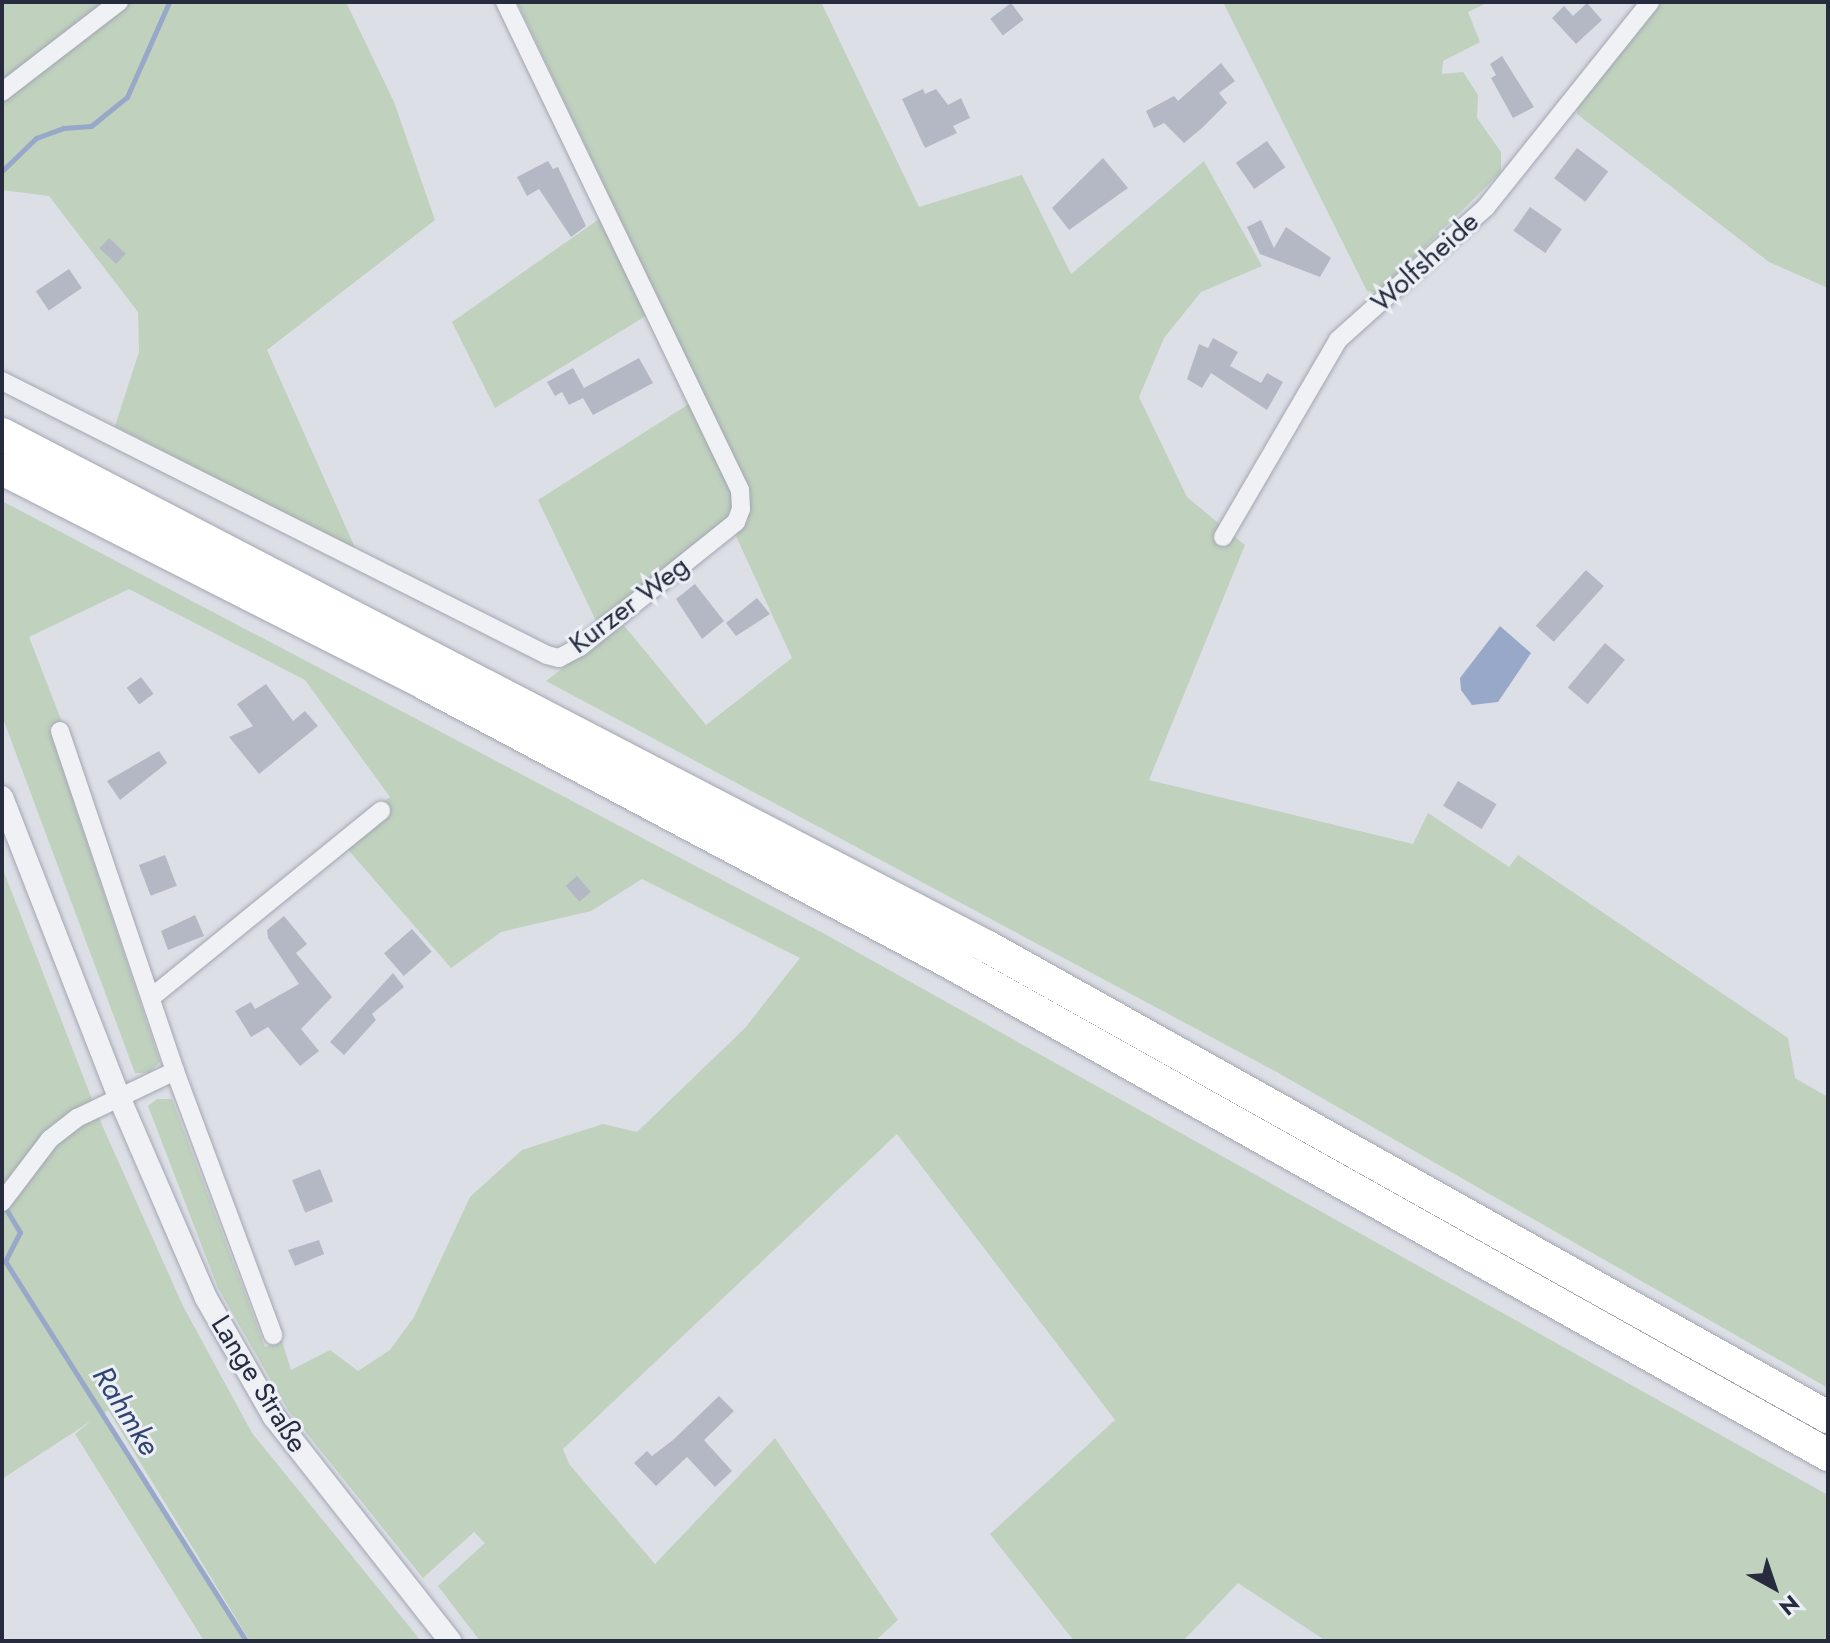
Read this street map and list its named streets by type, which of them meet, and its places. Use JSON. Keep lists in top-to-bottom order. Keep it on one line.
{"streets":{"street":["Wolfsheide","Kurzer Weg","Lange Straße"]},"water":["Rahmke"],"north":"bottom right"}
